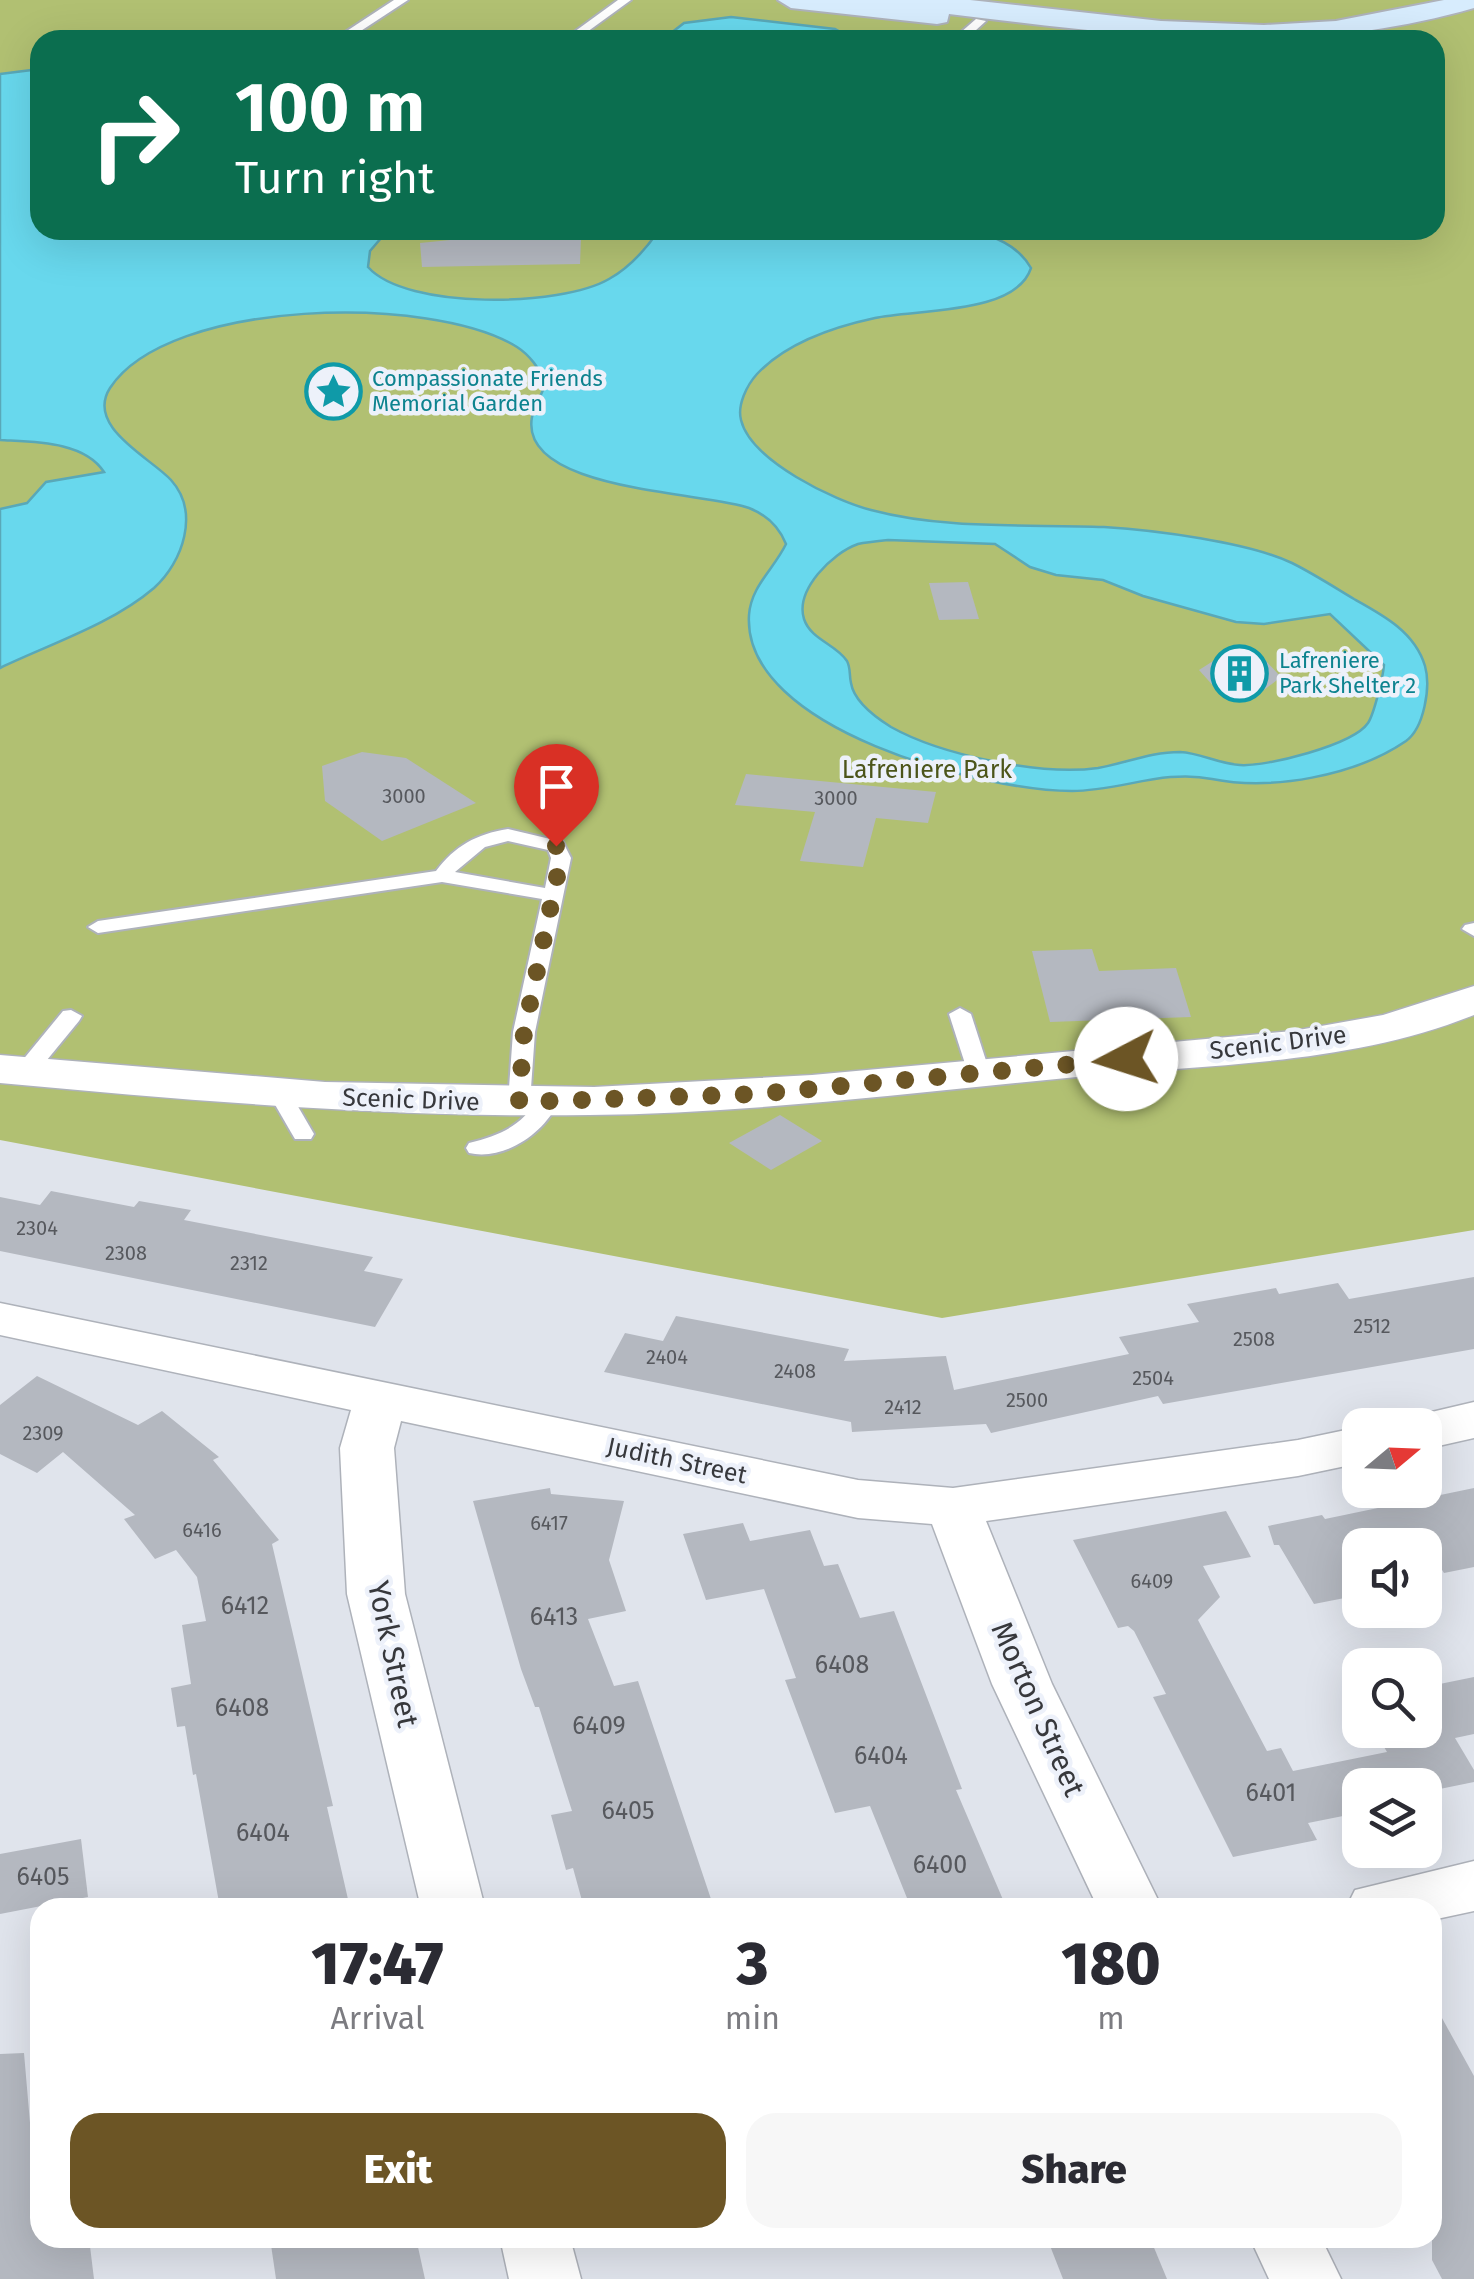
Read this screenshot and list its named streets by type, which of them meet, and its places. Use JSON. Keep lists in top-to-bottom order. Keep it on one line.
{"streets":{"street":["Scenic Drive","Judith Street","York Street","Morton Street"]},"crossings":[["Judith Street","York Street"],["Judith Street","Morton Street"]],"parks":["Lafreniere Park"],"places":{"place":["Compassionate Friends Memorial Garden"],"building":["Lafreniere Park Shelter 2"]},"house_numbers":["3000","3000","2304","2308","2312","2512","2508","2404","2408","2504","2500","2412","2309","6417","6416","6409","6412","6413","6408","6408","6409","6404","6401","6405","6404","6400","6405"],"north":"right","page":{"turn":["100 m","Turn right"],"eta":["17:47","Arrival","3","min","180","m"],"buttons":["Exit","Share"]}}
